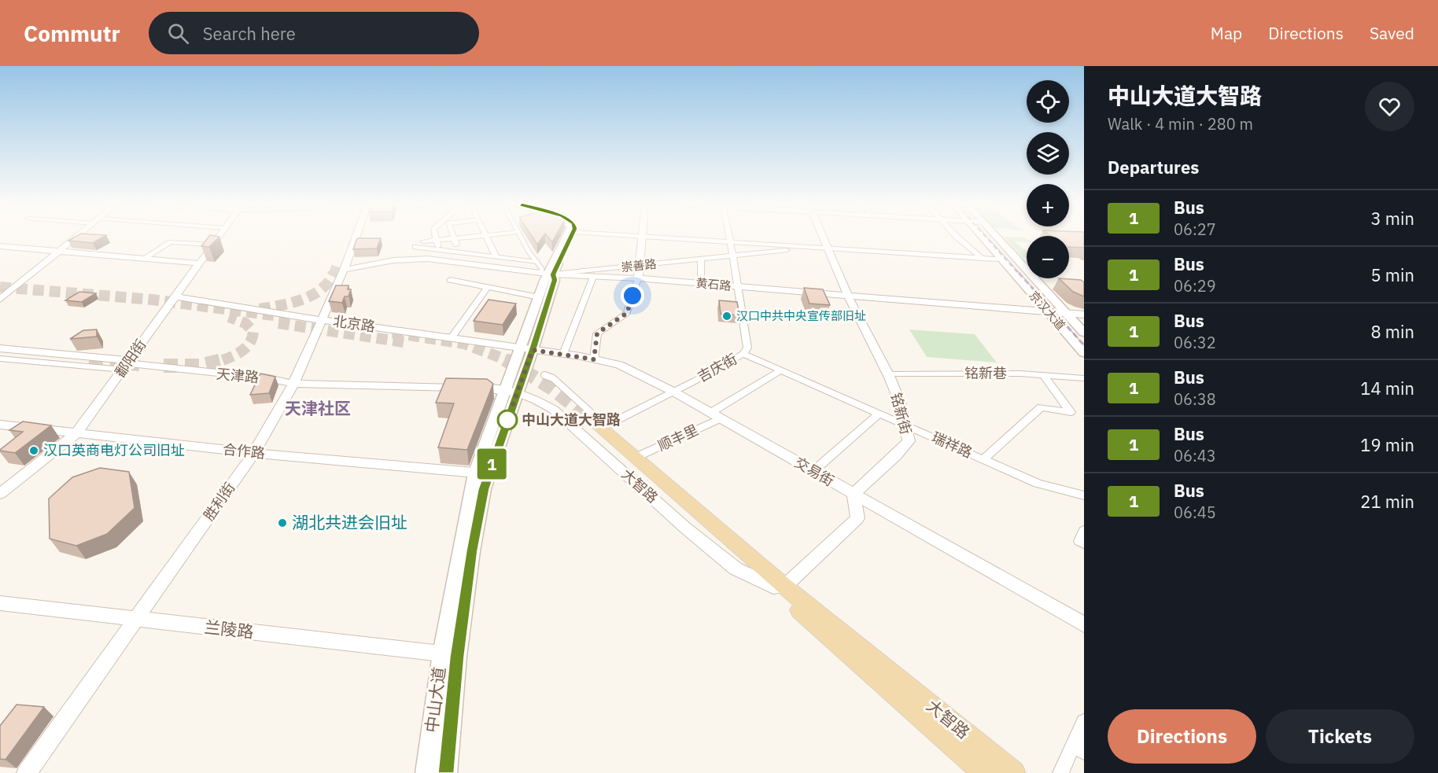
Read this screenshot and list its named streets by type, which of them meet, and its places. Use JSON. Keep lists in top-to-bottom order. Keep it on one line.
{"streets":{"main road":["京汉大道","大智路","中山大道"],"street":["崇善路","黄石路","北京路","鄱阳街","吉庆街","铭新巷","天津路","铭新街","顺丰里","瑞祥路","合作路","交易街","胜利街","兰陵路"]},"crossings":[["崇善路","黄石路"],["崇善路","吉庆街"],["崇善路","中山大道"],["黄石路","京汉大道"],["黄石路","吉庆街"],["黄石路","铭新街"],["黄石路","胜利街"],["黄石路","中山大道"],["北京路","鄱阳街"],["北京路","交易街"],["北京路","胜利街"],["北京路","中山大道"],["鄱阳街","天津路"],["鄱阳街","合作路"],["吉庆街","瑞祥路"],["吉庆街","交易街"],["吉庆街","大智路"],["铭新巷","铭新街"],["天津路","大智路"],["天津路","胜利街"],["天津路","中山大道"],["铭新街","瑞祥路"],["铭新街","交易街"],["顺丰里","瑞祥路"],["顺丰里","交易街"],["顺丰里","大智路"],["合作路","胜利街"],["合作路","中山大道"],["交易街","中山大道"],["大智路","中山大道"],["胜利街","兰陵路"],["兰陵路","中山大道"]],"districts":["天津社区"],"places":["汉口中共中央宣传部旧址","中山大道大智路","汉口英商电灯公司旧址","湖北共进会旧址"],"lines":["bus line 1"],"page":{"header":"Commutr","search":"Search here","nav":["Map","Directions","Saved"],"on_map":"1","heading":[["中山大道大智路","Walk · 4 min · 280 m"],"Departures"],"map_buttons":["+","−"],"list":[{"mark":"1","name":"Bus","note":"06:27","value":"3 min"},{"mark":"1","name":"Bus","note":"06:29","value":"5 min"},{"mark":"1","name":"Bus","note":"06:32","value":"8 min"},{"mark":"1","name":"Bus","note":"06:38","value":"14 min"},{"mark":"1","name":"Bus","note":"06:43","value":"19 min"},{"mark":"1","name":"Bus","note":"06:45","value":"21 min"}],"buttons":["Directions","Tickets"]}}
